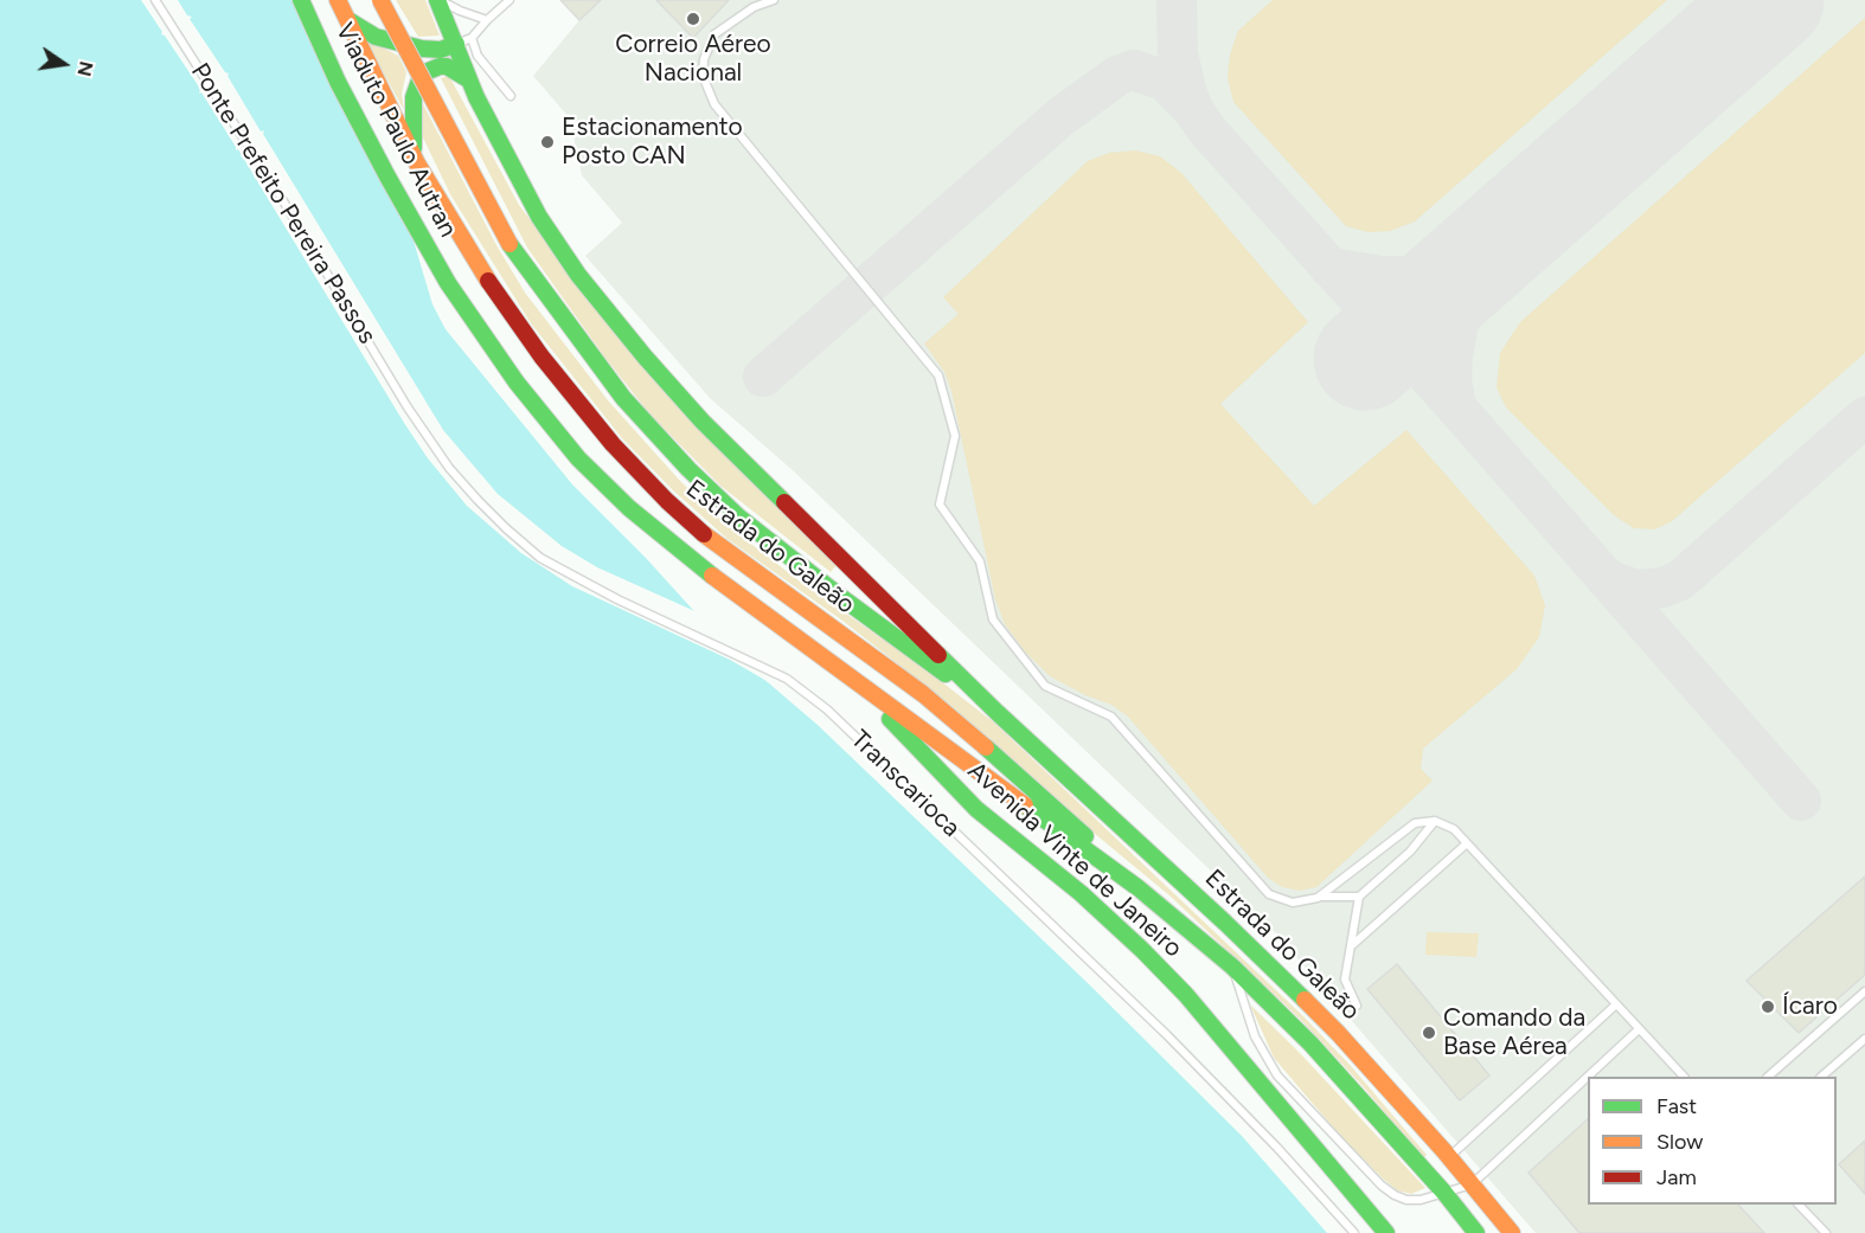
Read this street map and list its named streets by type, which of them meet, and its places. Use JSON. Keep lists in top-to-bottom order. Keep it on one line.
{"streets":{"main road":["Viaduto Paulo Autran","Estrada do Galeão","Avenida Vinte de Janeiro"],"lane":["Ponte Prefeito Pereira Passos","Transcarioca"]},"crossings":[["Viaduto Paulo Autran","Estrada do Galeão"],["Ponte Prefeito Pereira Passos","Transcarioca"],["Estrada do Galeão","Avenida Vinte de Janeiro"]],"places":["Correio Aéreo Nacional","Estacionamento Posto CAN","Ícaro","Comando da Base Aérea"],"legend":["Fast","Slow","Jam"],"north":"right"}
